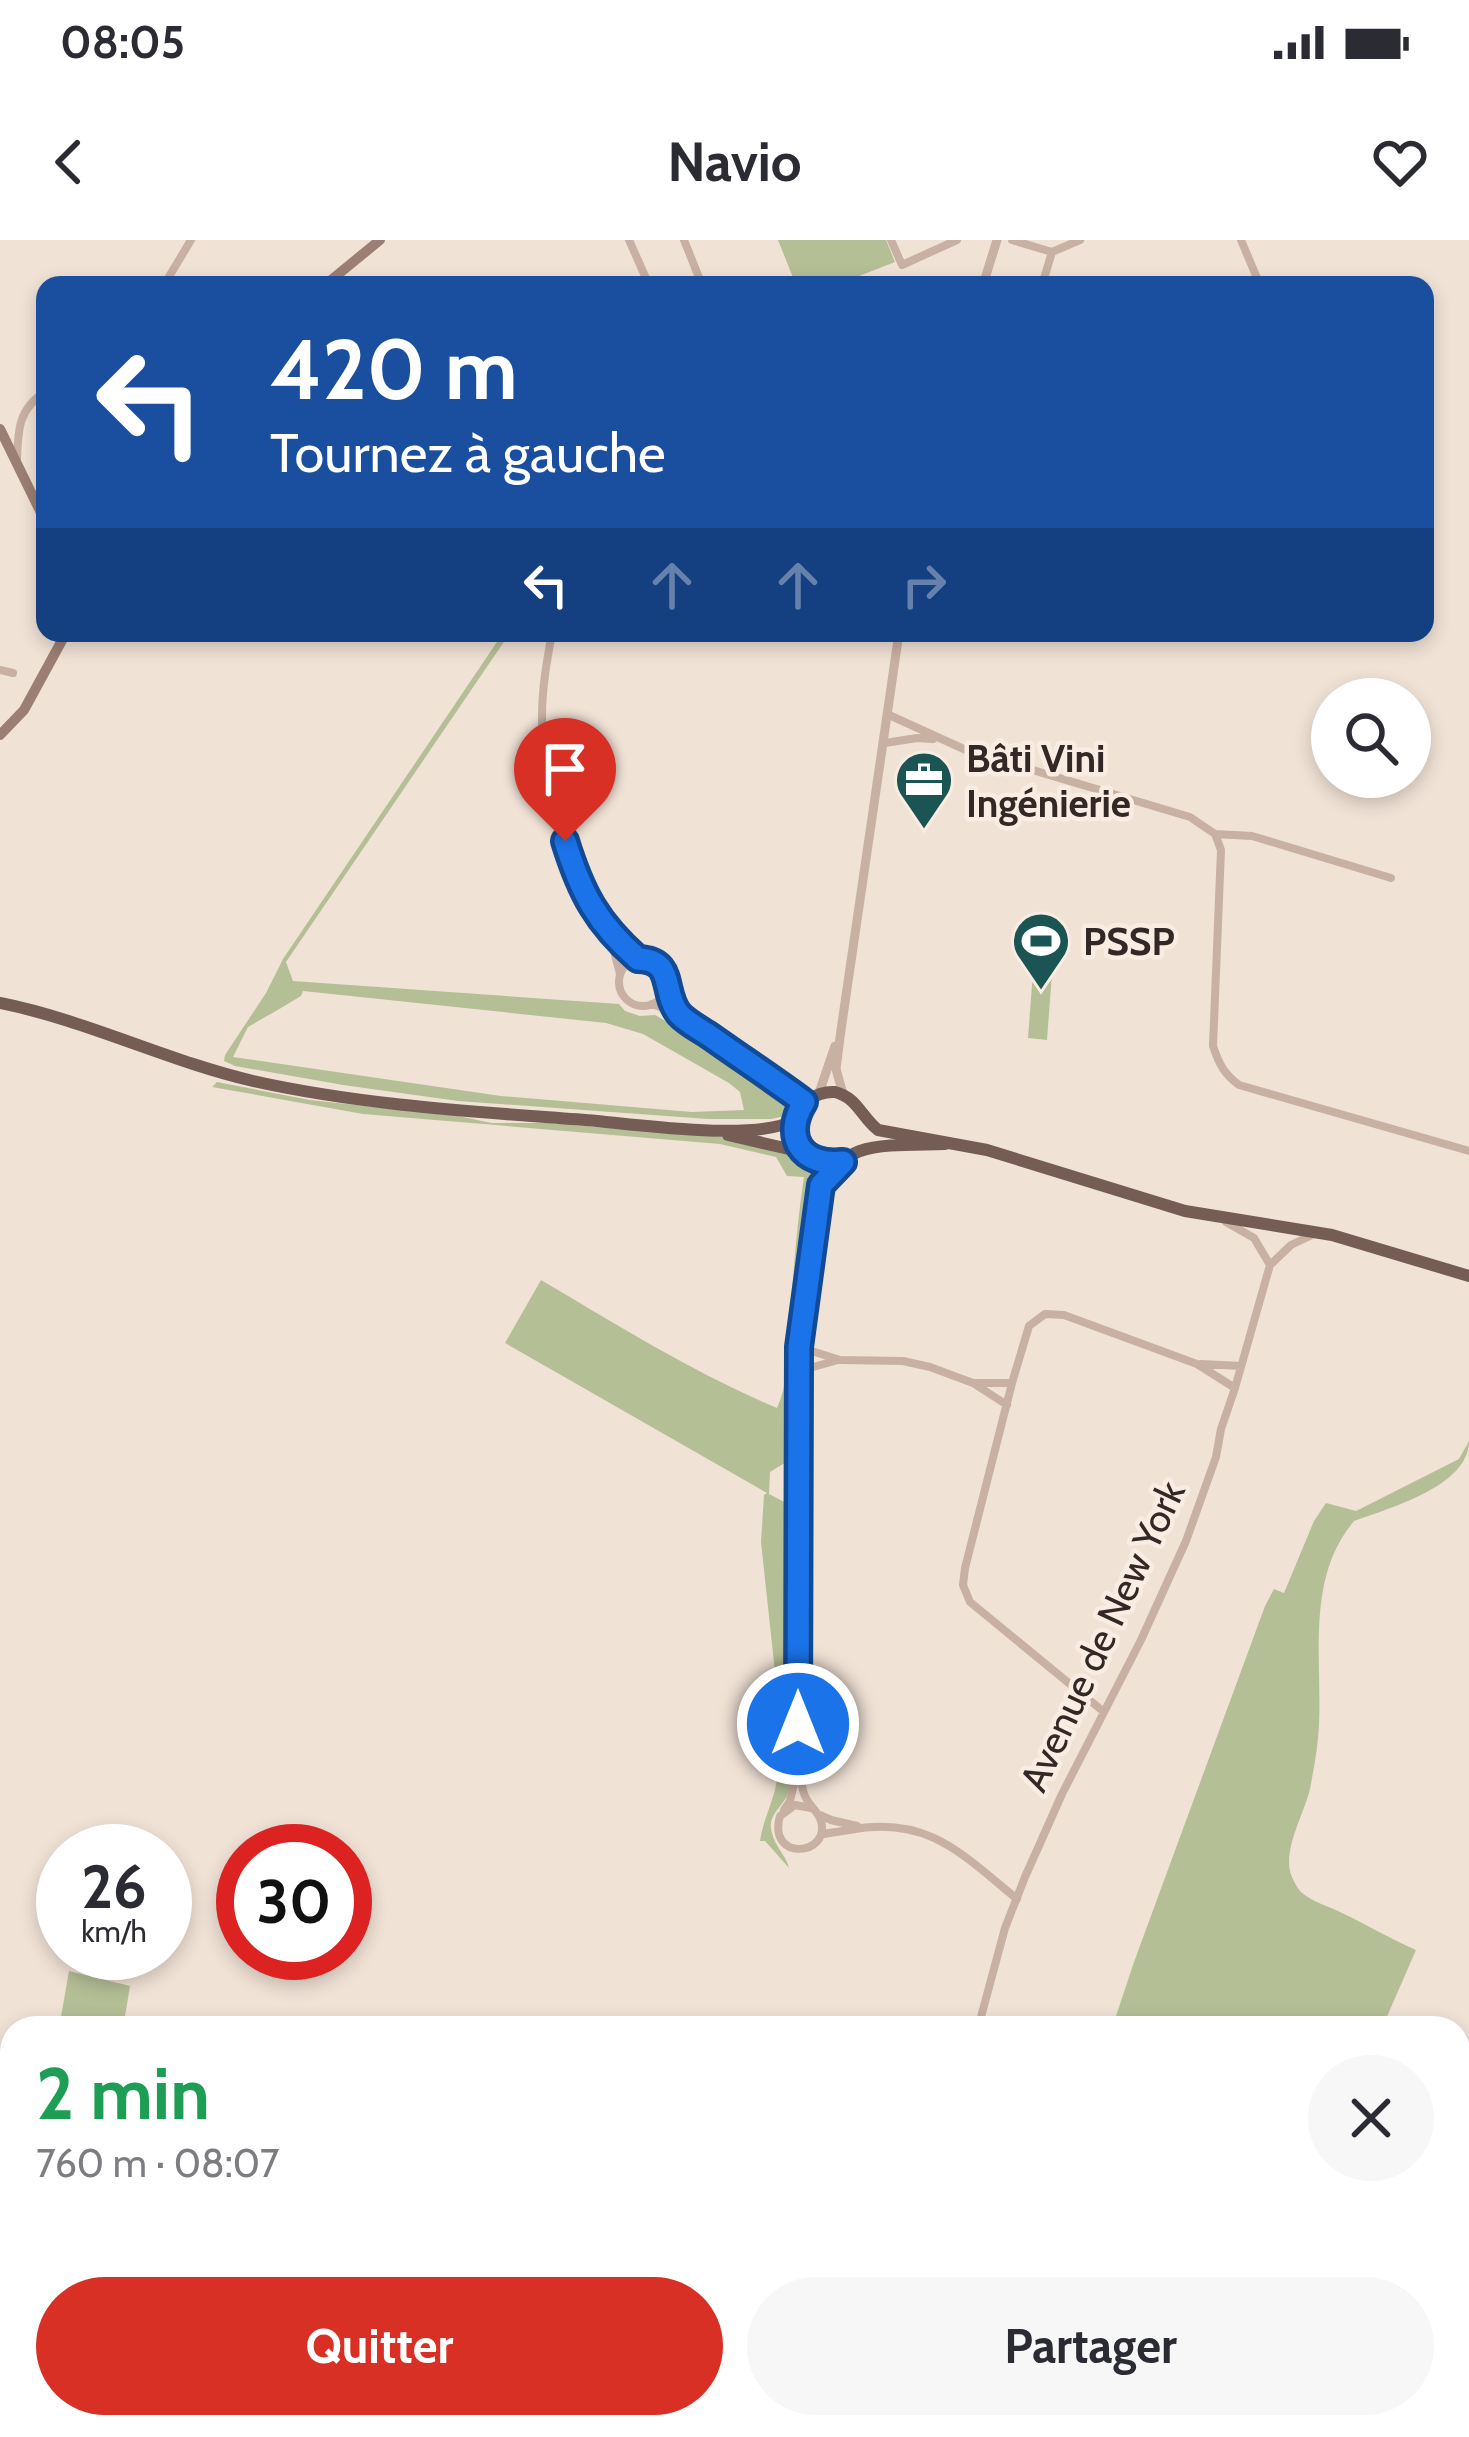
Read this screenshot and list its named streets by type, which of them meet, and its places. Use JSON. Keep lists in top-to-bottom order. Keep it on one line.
{"streets":{"street":["Avenue de New York"]},"places":{"office":["Bâti Vini Ingénierie"],"sports":["PSSP"]},"page":{"status":"08:05","header":"Navio","turn":["420 m","Tournez à gauche"],"speed":"26 km/h","limit":"30","heading":["2 min","760 m · 08:07"],"buttons":["Quitter","Partager"]}}
